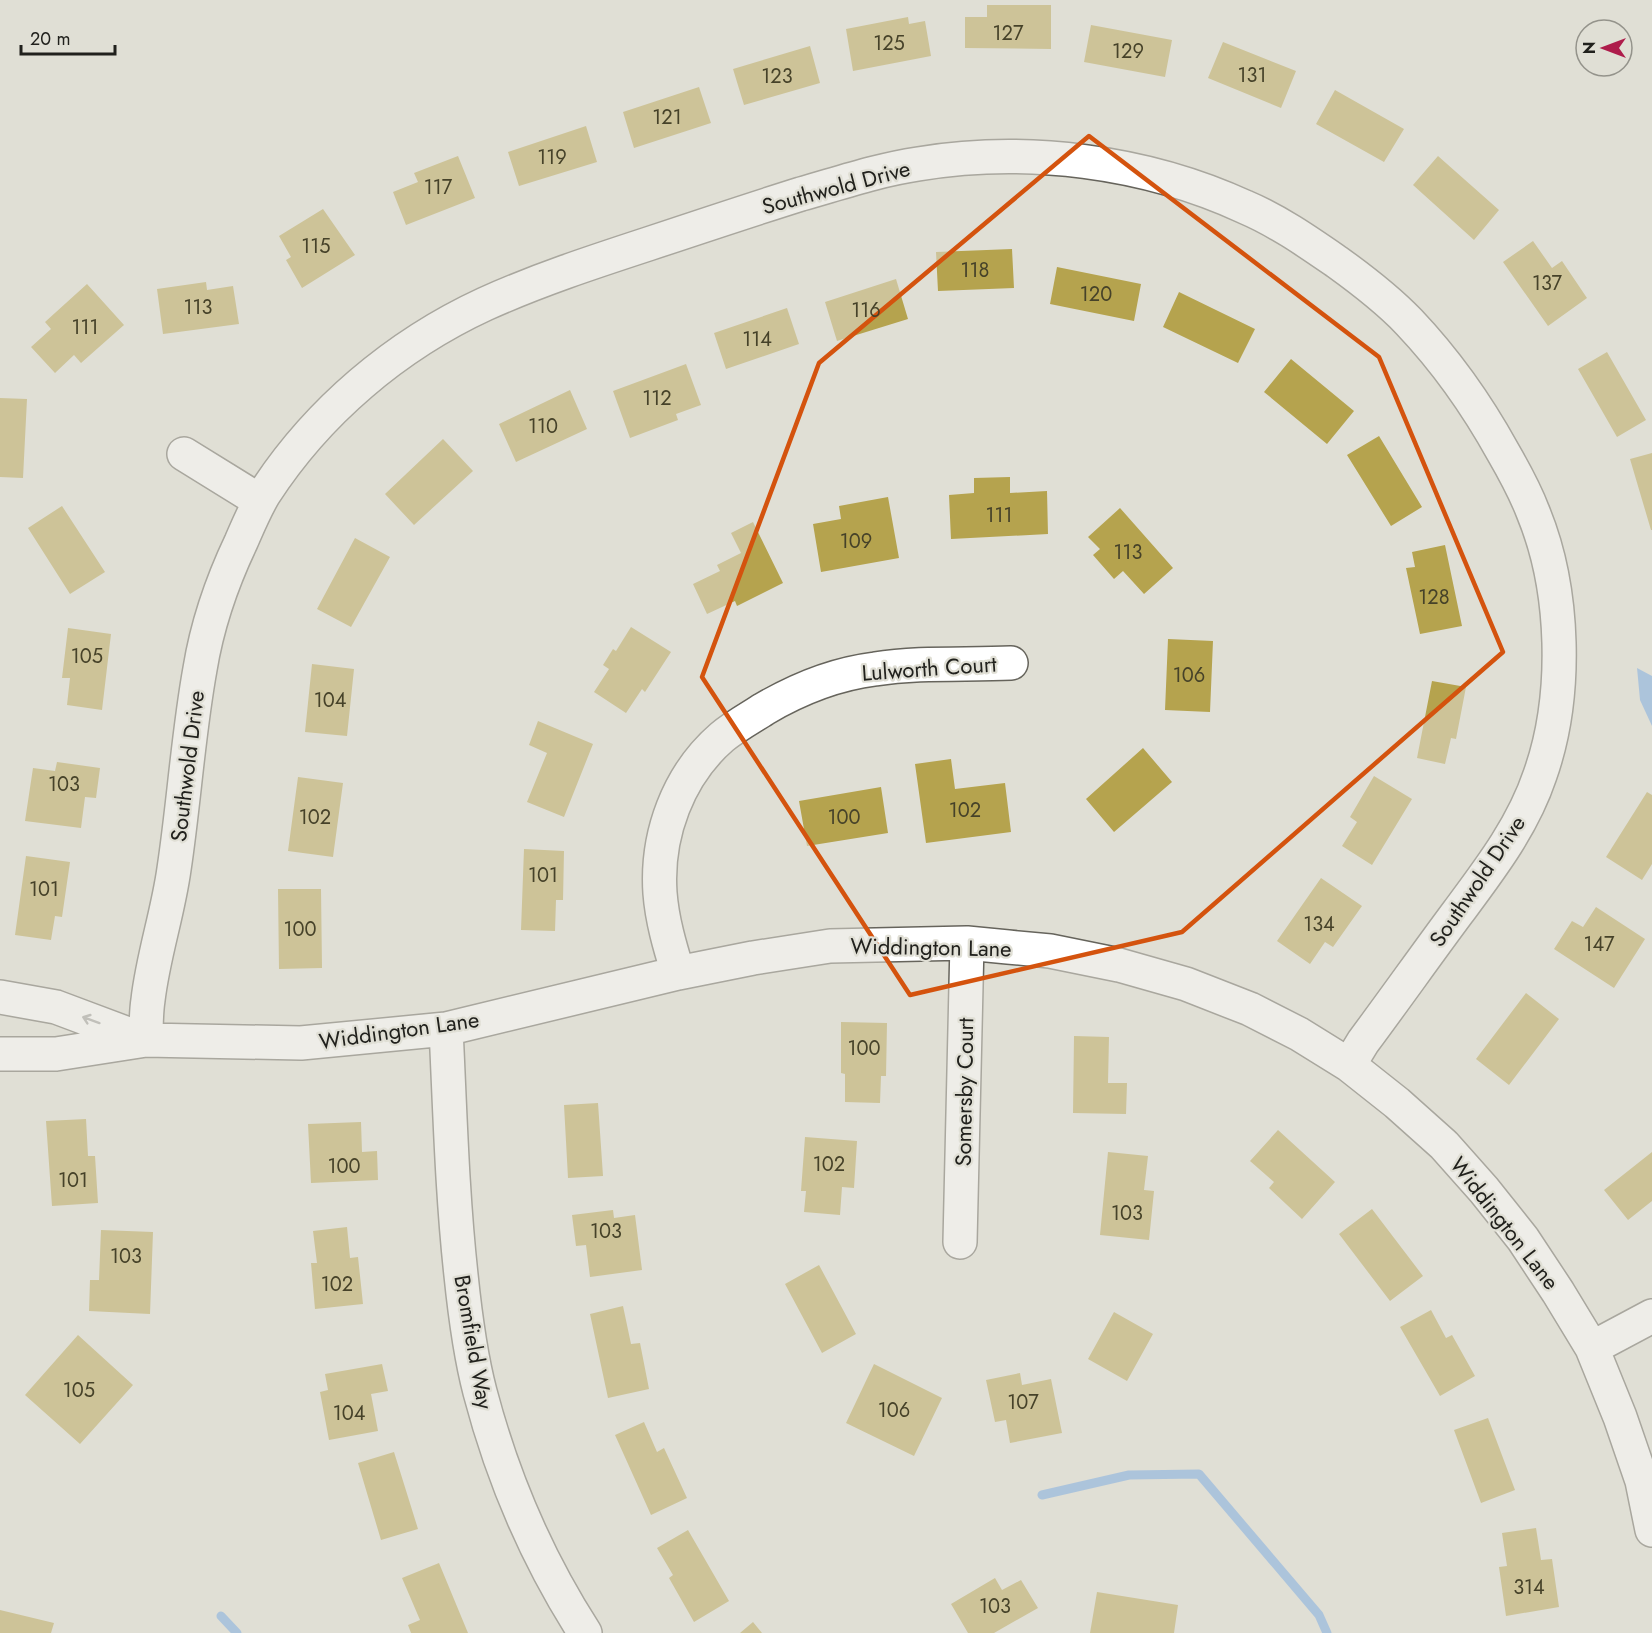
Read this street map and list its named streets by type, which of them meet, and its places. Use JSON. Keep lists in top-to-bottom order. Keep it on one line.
{"streets":{"street":["Southwold Drive","Lulworth Court","Widdington Lane","Somersby Court","Bromfield Way"]},"crossings":[["Southwold Drive","Widdington Lane"],["Lulworth Court","Widdington Lane"],["Widdington Lane","Somersby Court"],["Widdington Lane","Bromfield Way"]],"house_numbers":["127","125","129","131","123","121","119","117","115","118","137","120","113","116","111","114","112","110","111","109","113","128","105","106","104","103","102","102","100","101","101","134","100","147","100","102","100","101","103","103","103","102","105","107","106","104","314","103"],"scale_bar":"20 m","north":"left"}
